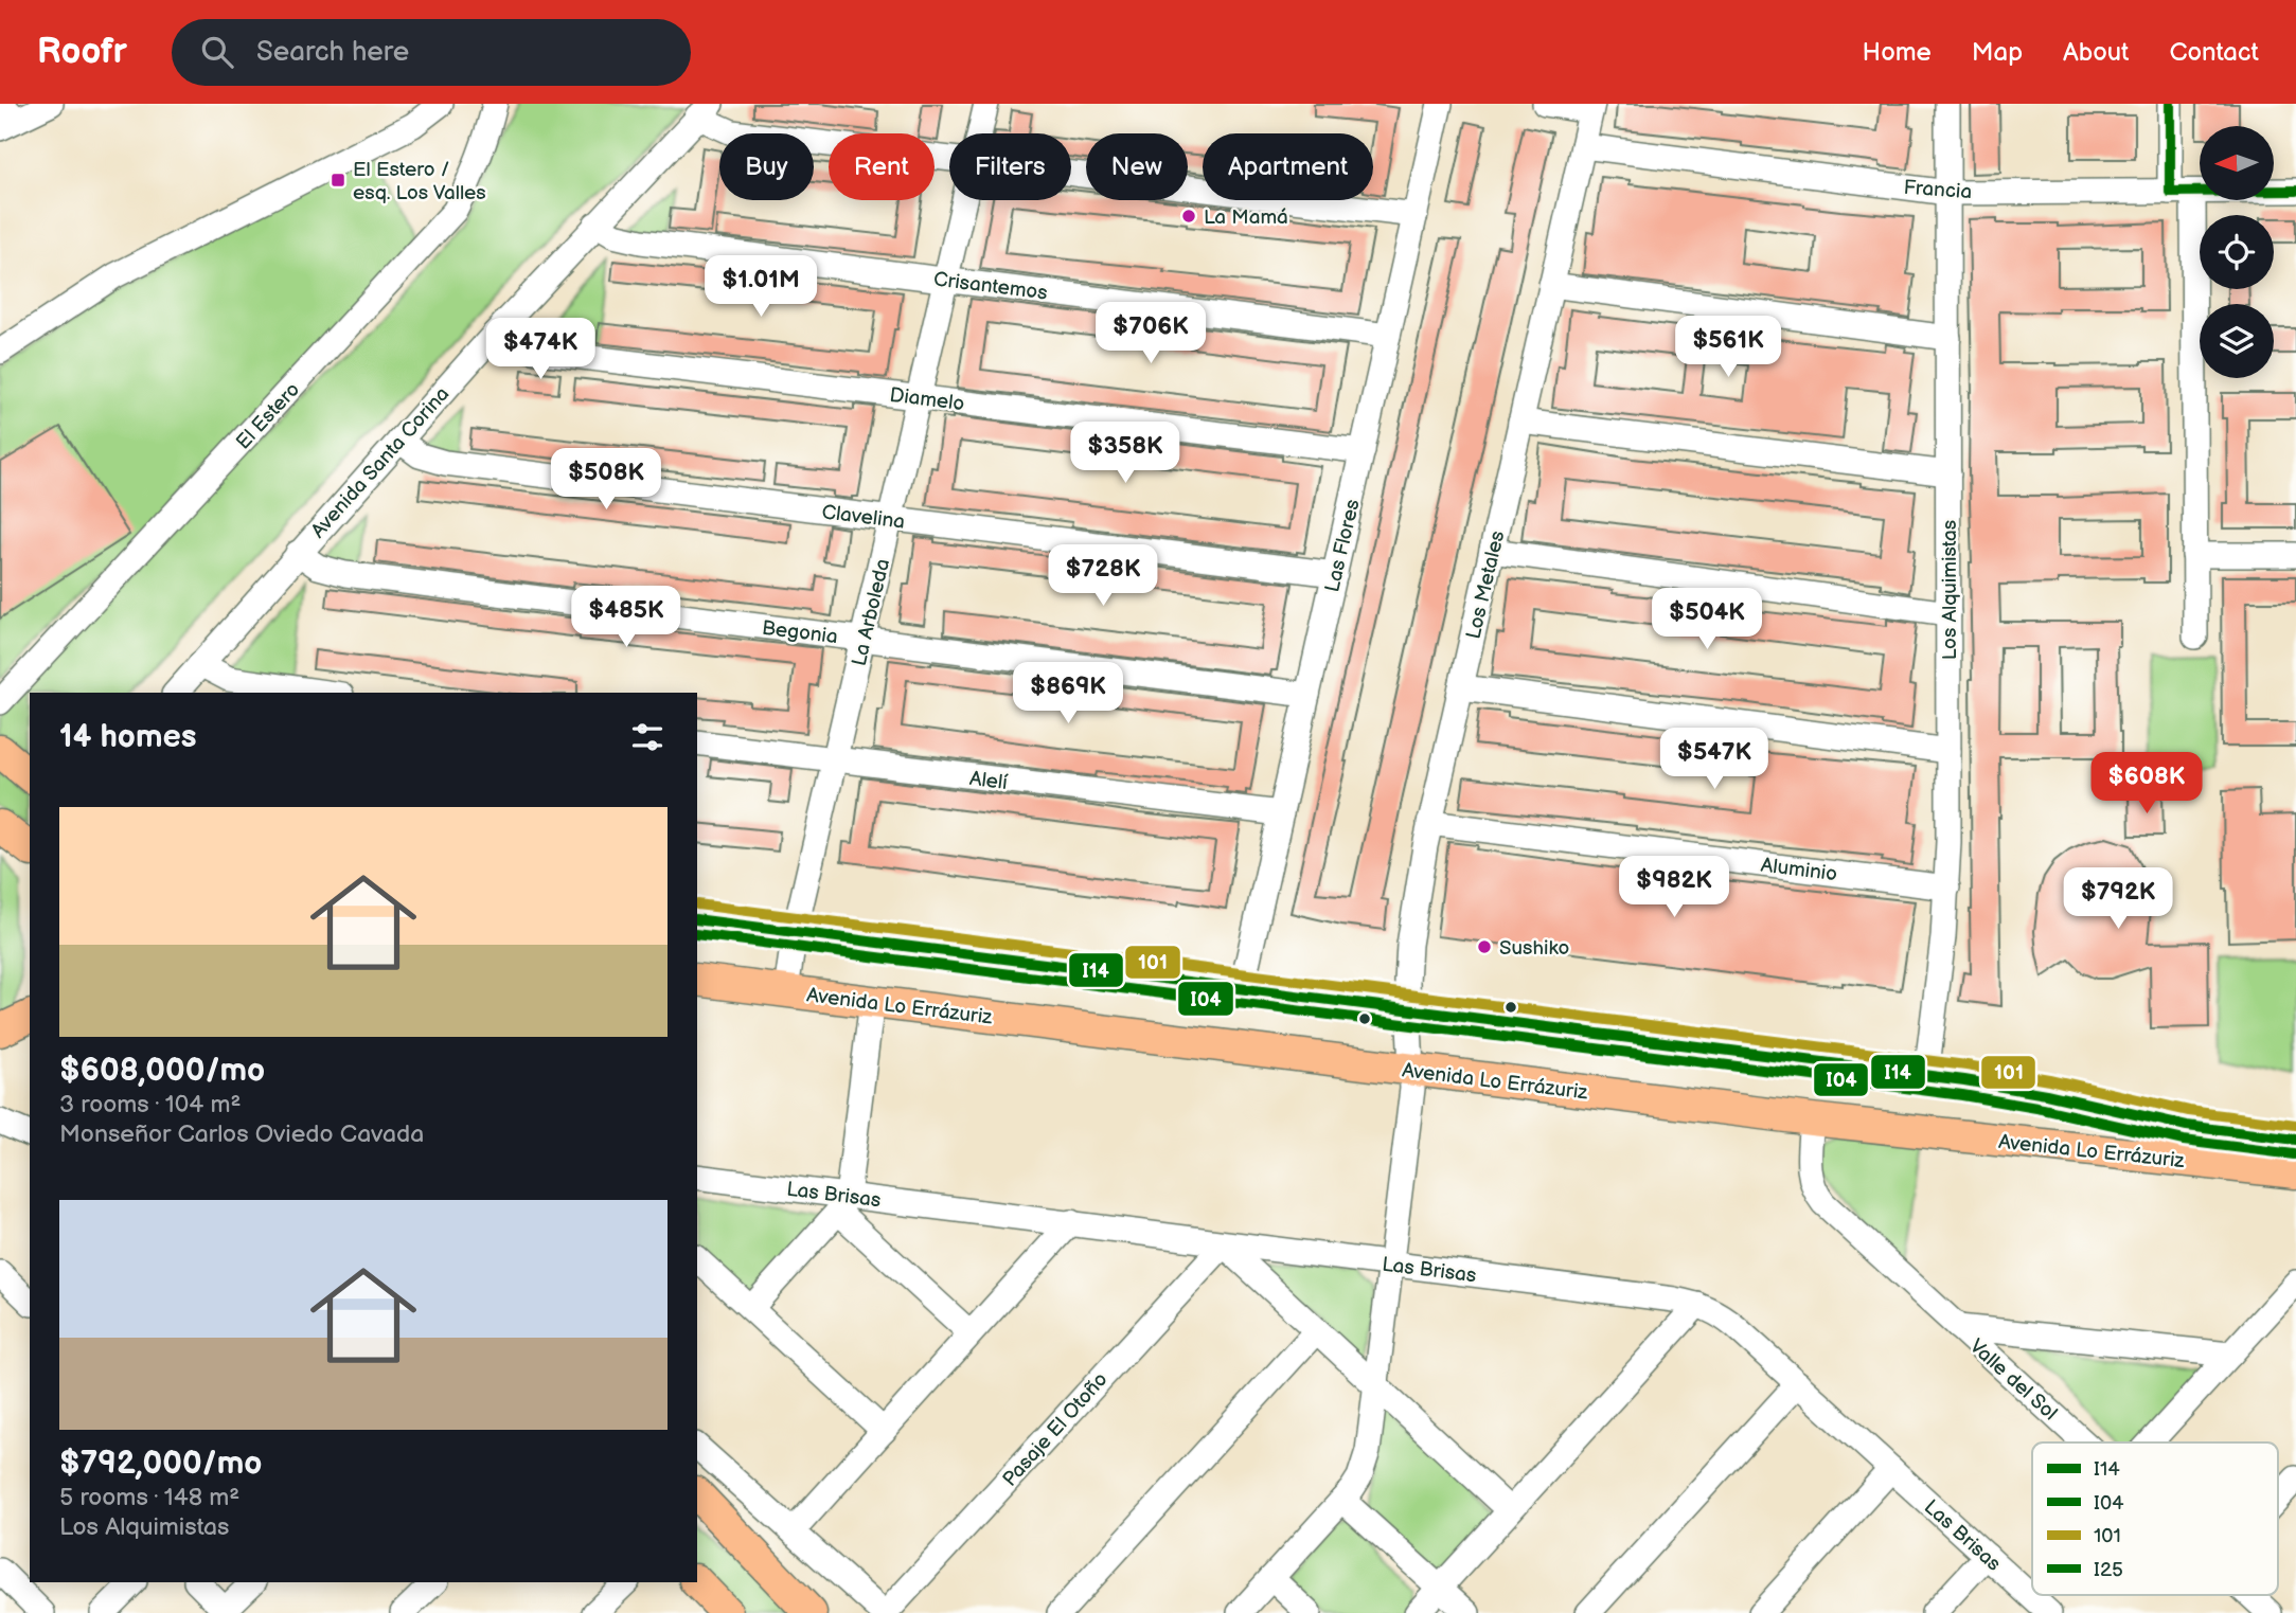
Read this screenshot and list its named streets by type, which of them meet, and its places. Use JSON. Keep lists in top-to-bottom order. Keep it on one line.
{"streets":{"main road":["Avenida Lo Errázuriz"],"street":["Francia","Crisantemos","Diamelo","El Estero","Avenida Santa Corina","Clavelina","Las Flores","Los Metales","Los Alquimistas","La Arboleda","Begonia","Alelí","Aluminio","Las Brisas","Valle del Sol","Pasaje El Otoño"]},"crossings":[["Francia","Los Metales"],["Francia","Los Alquimistas"],["Crisantemos","Avenida Santa Corina"],["Crisantemos","Las Flores"],["Crisantemos","La Arboleda"],["Diamelo","Avenida Santa Corina"],["Diamelo","Las Flores"],["Diamelo","La Arboleda"],["Avenida Santa Corina","Clavelina"],["Avenida Santa Corina","Begonia"],["Clavelina","Las Flores"],["Clavelina","La Arboleda"],["Las Flores","Begonia"],["Las Flores","Alelí"],["Las Flores","Avenida Lo Errázuriz"],["Los Metales","Aluminio"],["Los Metales","Avenida Lo Errázuriz"],["Los Metales","Las Brisas"],["Los Alquimistas","Aluminio"],["Los Alquimistas","Avenida Lo Errázuriz"],["La Arboleda","Begonia"],["La Arboleda","Alelí"],["La Arboleda","Avenida Lo Errázuriz"],["Avenida Lo Errázuriz","Valle del Sol"],["Las Brisas","Pasaje El Otoño"]],"places":{"transit":["El Estero / esq. Los Valles"],"other":["La Mamá","Sushiko"]},"lines":["transit line I25","transit line 101","transit line I14","transit line I04"],"legend":["I14","I04","101","I25"],"north":"left","page":{"header":"Roofr","search":"Search here","nav":["Home","Map","About","Contact"],"chip":["Buy","Rent","Filters","New","Apartment"],"price":["$1.01M","$706K","$561K","$474K","$358K","$508K","$728K","$485K","$504K","$869K","$547K","$608K","$982K","$792K"],"heading":"14 homes","list":[{"name":"$608,000/mo","note":"3 rooms · 104 m² · Monseñor Carlos Oviedo Cavada"},{"name":"$792,000/mo","note":"5 rooms · 148 m² · Los Alquimistas"}]}}
